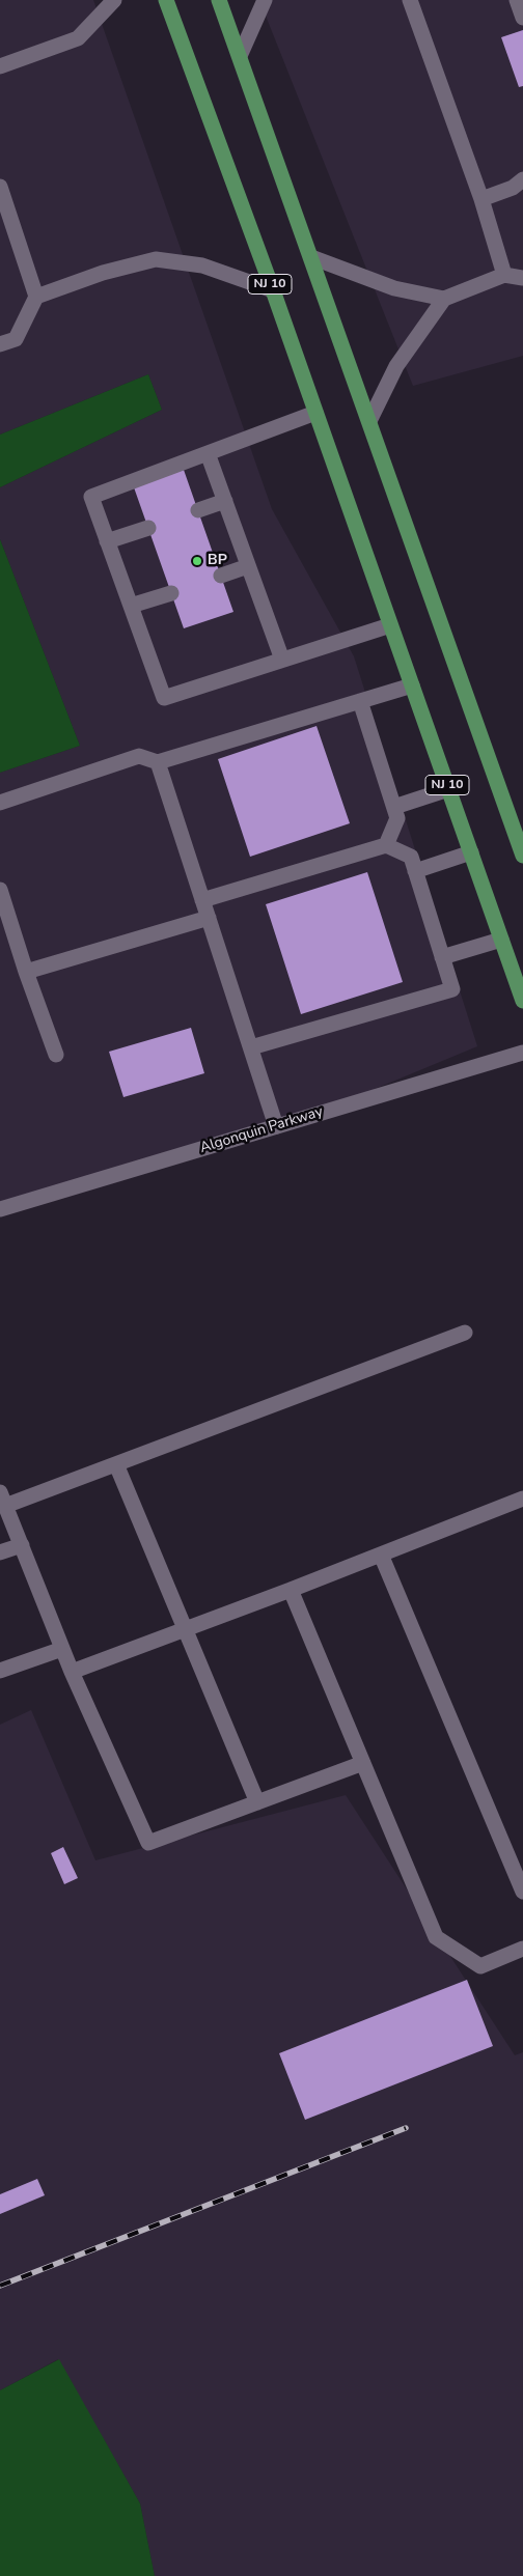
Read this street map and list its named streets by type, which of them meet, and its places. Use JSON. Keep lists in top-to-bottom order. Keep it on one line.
{"streets":{"main road":["NJ 10"],"street":["Algonquin Parkway"]},"places":["BP"]}
